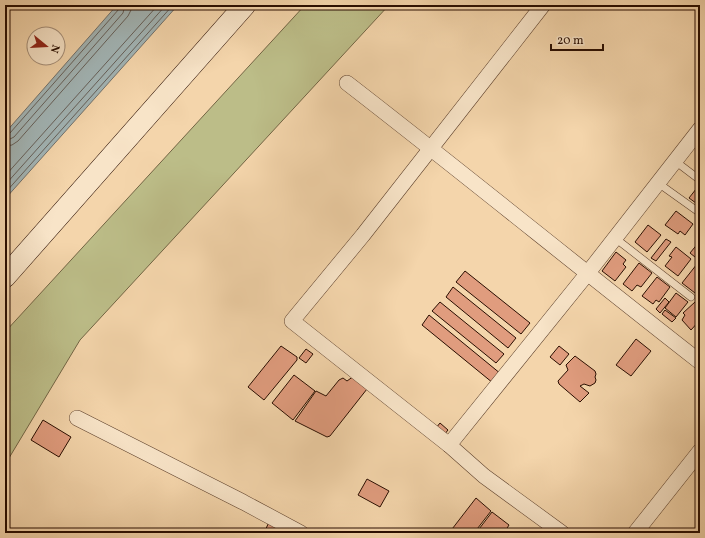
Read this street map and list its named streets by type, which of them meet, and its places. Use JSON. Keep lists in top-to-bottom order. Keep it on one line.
{"scale_bar":"20 m","north":"right"}
